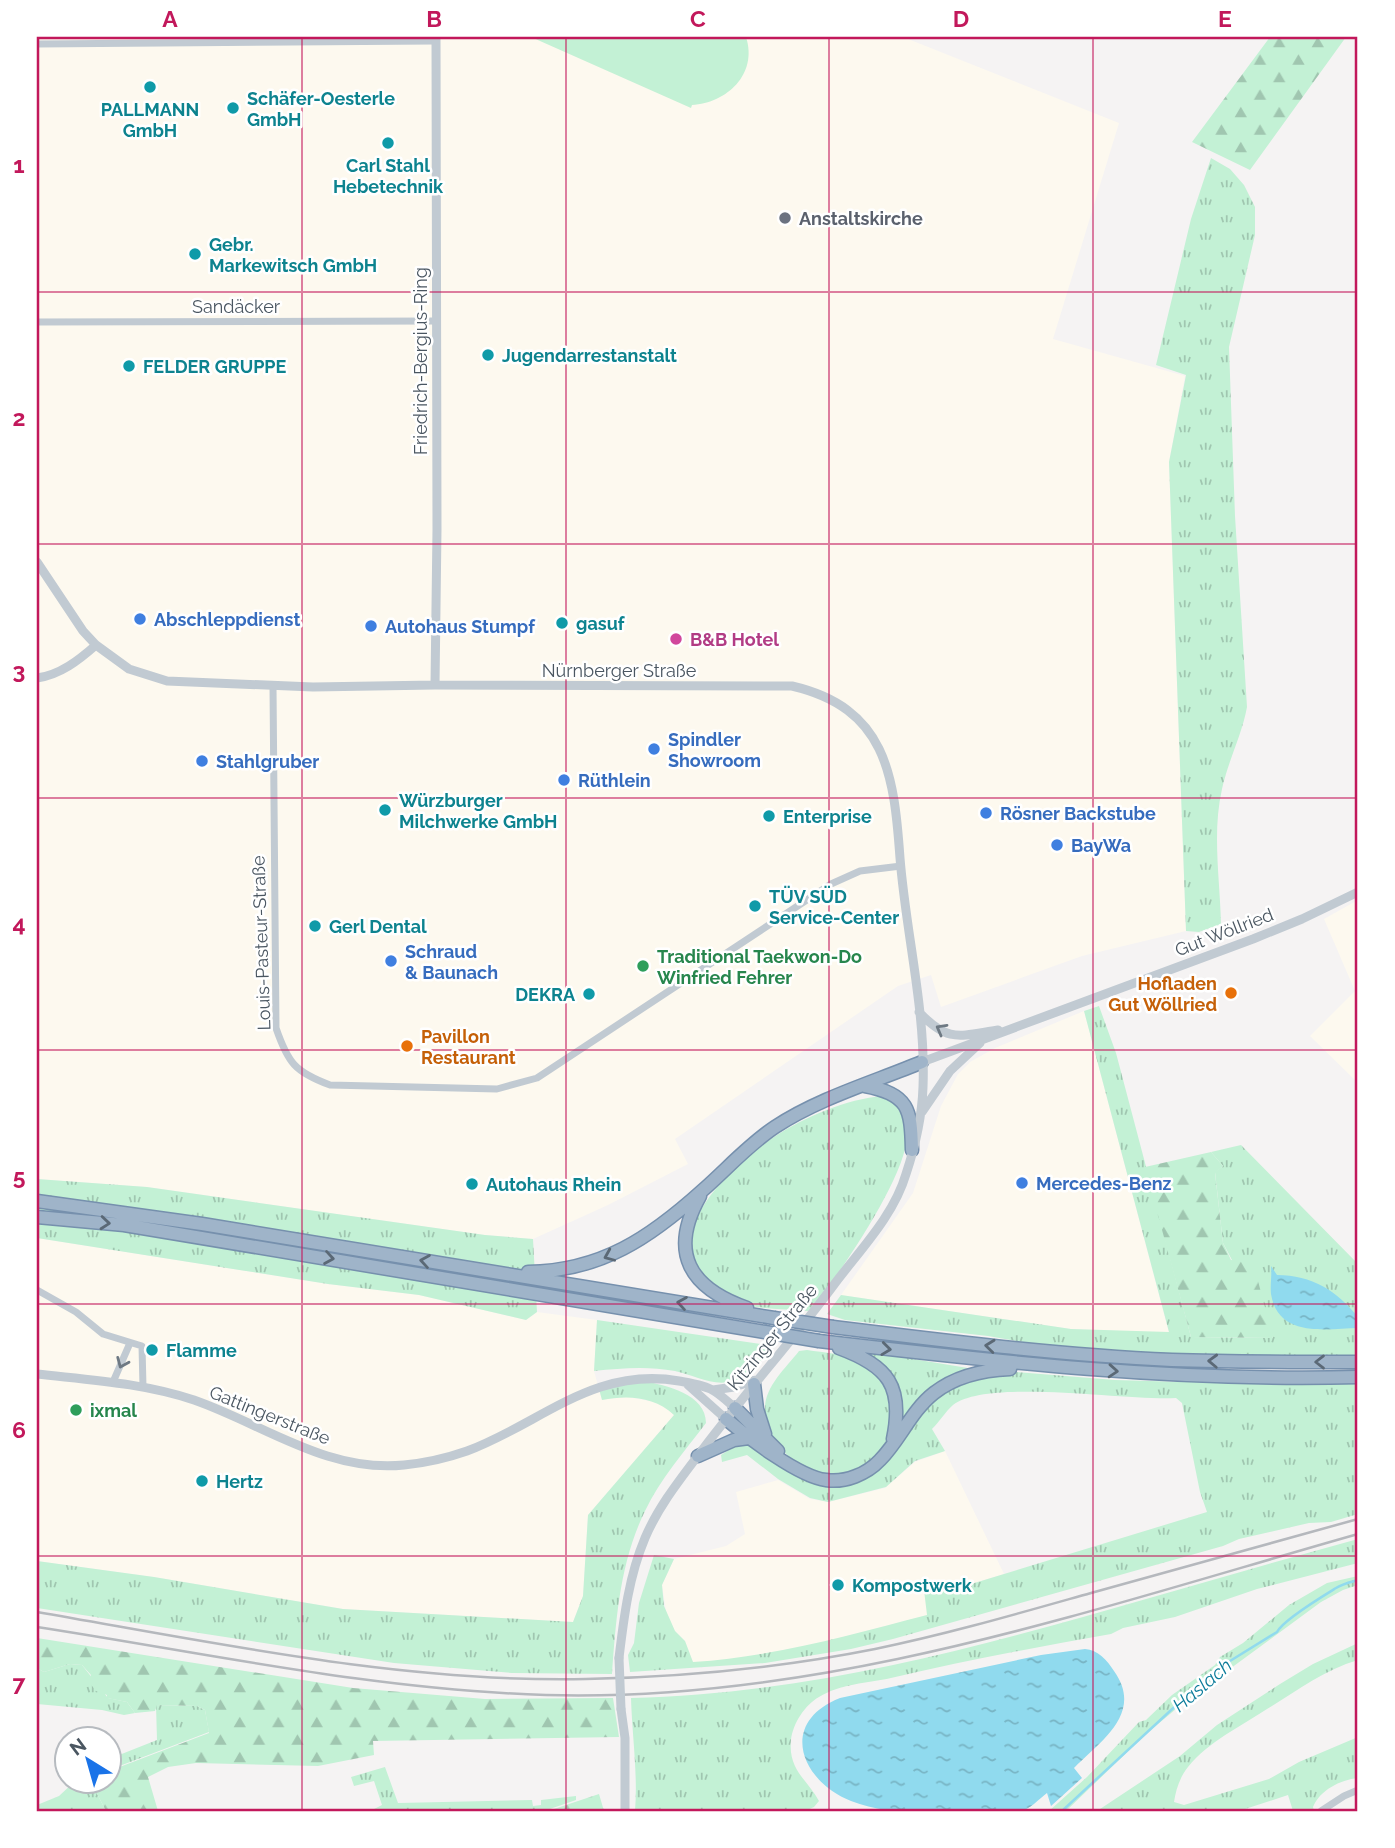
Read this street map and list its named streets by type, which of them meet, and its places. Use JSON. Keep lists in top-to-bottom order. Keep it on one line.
{"streets":{"street":["Sandäcker","Friedrich-Bergius-Ring","Nürnberger Straße","Gut Wöllried","Louis-Pasteur-Straße","Kitzinger Straße","Gattingerstraße"]},"crossings":[["Sandäcker","Friedrich-Bergius-Ring"],["Friedrich-Bergius-Ring","Nürnberger Straße"],["Nürnberger Straße","Louis-Pasteur-Straße"],["Nürnberger Straße","Kitzinger Straße"],["Kitzinger Straße","Gattingerstraße"]],"water":["Haslach"],"places":["PALLMANN GmbH","Schäfer-Oesterle GmbH","Carl Stahl Hebetechnik","Anstaltskirche","Gebr. Markewitsch GmbH","Jugendarrestanstalt","FELDER GRUPPE","Abschleppdienst","gasuf","Autohaus Stumpf","B&B Hotel","Spindler Showroom","Stahlgruber","Rüthlein","Würzburger Milchwerke GmbH","Rösner Backstube","Enterprise","BayWa","TÜV SÜD Service-Center","Gerl Dental","Schraud & Baunach","Traditional Taekwon-Do Winfried Fehrer","Hofladen Gut Wöllried","DEKRA","Pavillon Restaurant","Mercedes-Benz","Autohaus Rhein","Flamme","ixmal","Hertz","Kompostwerk"],"north":"top left","grid":{"columns":["A","B","C","D","E"],"rows":["1","2","3","4","5","6","7"]}}
